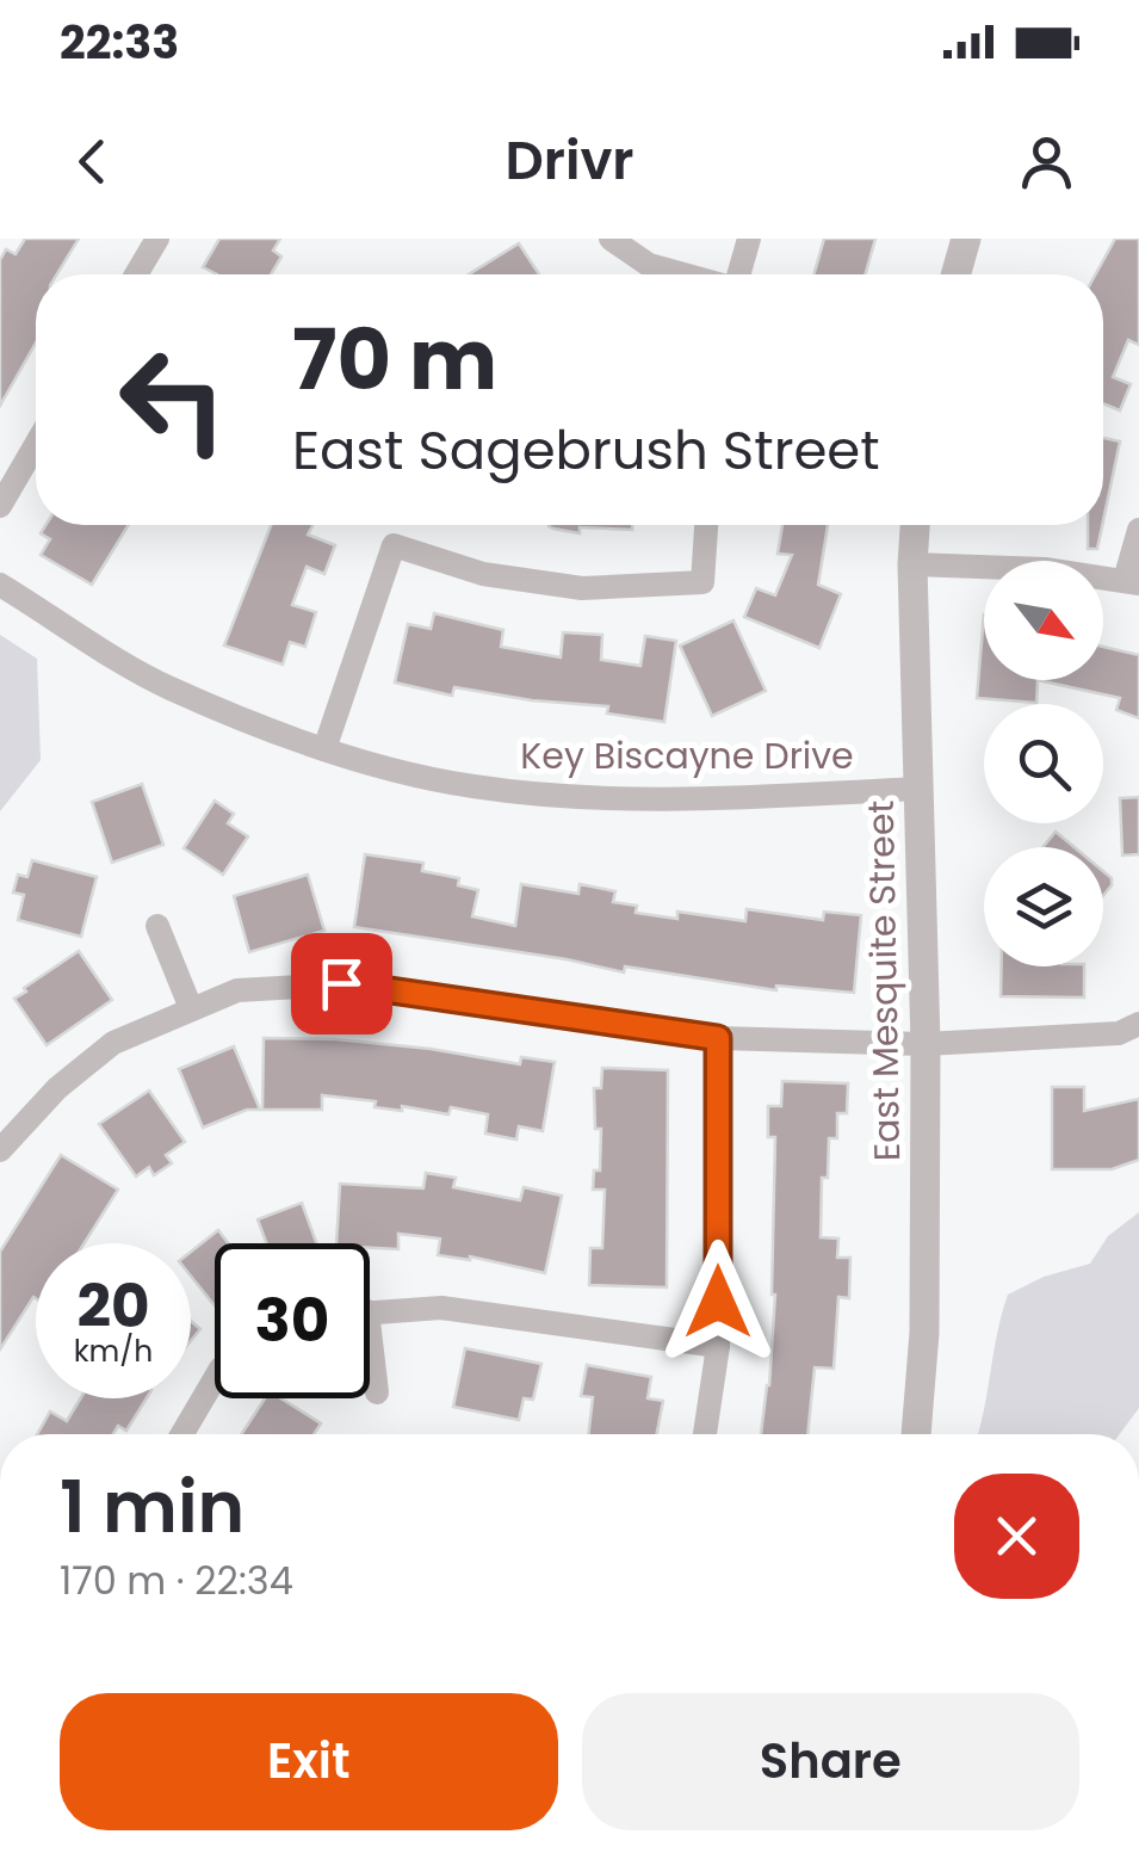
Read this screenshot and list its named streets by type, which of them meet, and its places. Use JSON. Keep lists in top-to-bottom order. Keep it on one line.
{"streets":{"street":["Key Biscayne Drive","East Mesquite Street"]},"crossings":[["Key Biscayne Drive","East Mesquite Street"]],"north":"bottom right","page":{"status":"22:33","header":"Drivr","turn":["70 m","East Sagebrush Street"],"speed":"20 km/h","limit":"30","heading":["1 min","170 m · 22:34"],"buttons":["Exit","Share"]}}
